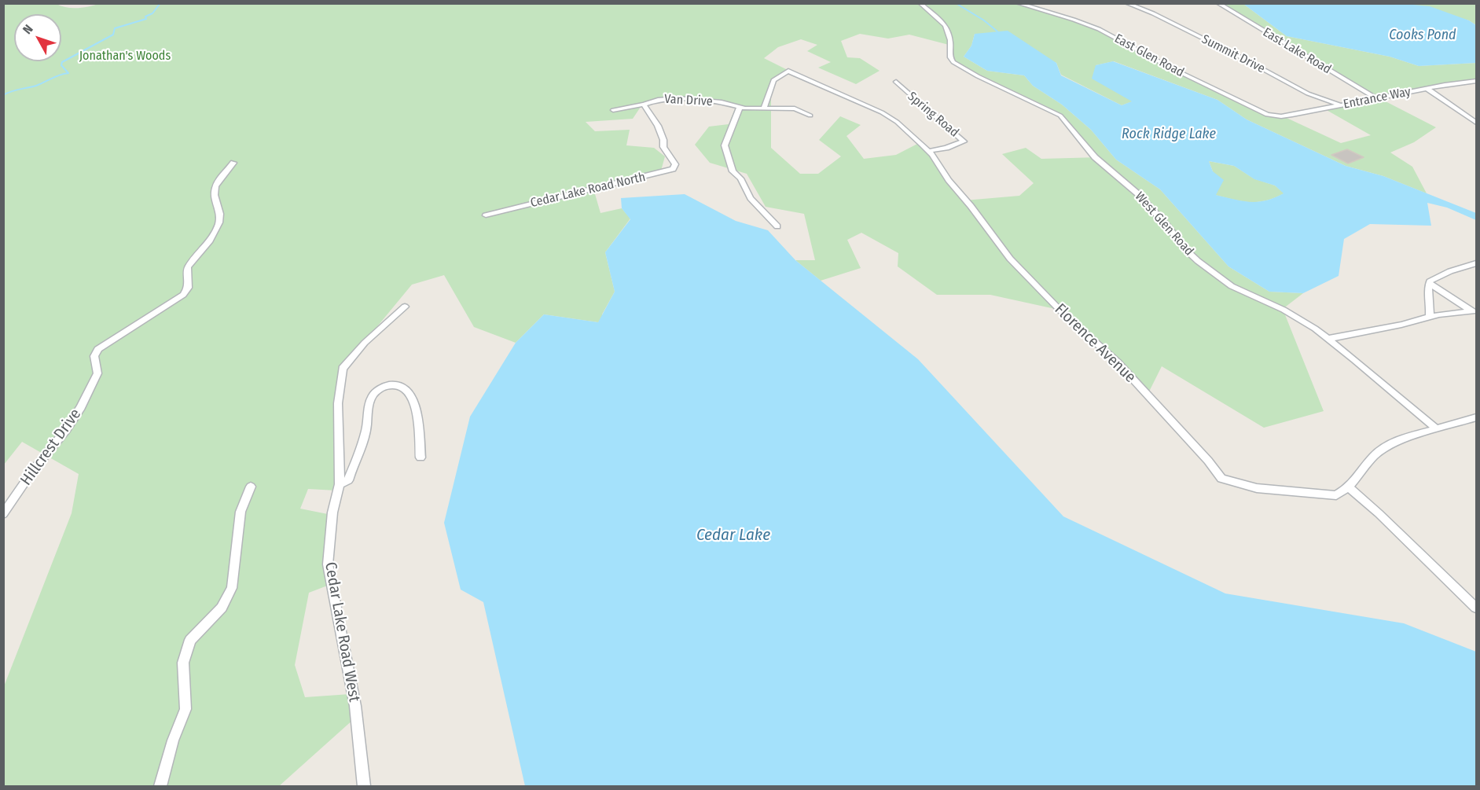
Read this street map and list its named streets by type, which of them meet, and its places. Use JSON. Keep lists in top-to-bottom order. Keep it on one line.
{"streets":{"street":["East Lake Road","Summit Drive","East Glen Road","Entrance Way","Van Drive","Spring Road","Cedar Lake Road North","West Glen Road","Florence Avenue","Hillcrest Drive","Cedar Lake Road West"]},"crossings":[["East Lake Road","Entrance Way"],["Summit Drive","Entrance Way"],["East Glen Road","Entrance Way"],["Van Drive","Cedar Lake Road North"],["Van Drive","Florence Avenue"],["Spring Road","Florence Avenue"]],"water":["Cooks Pond","Rock Ridge Lake","Cedar Lake"],"parks":["Jonathan's Woods"],"north":"top left"}
